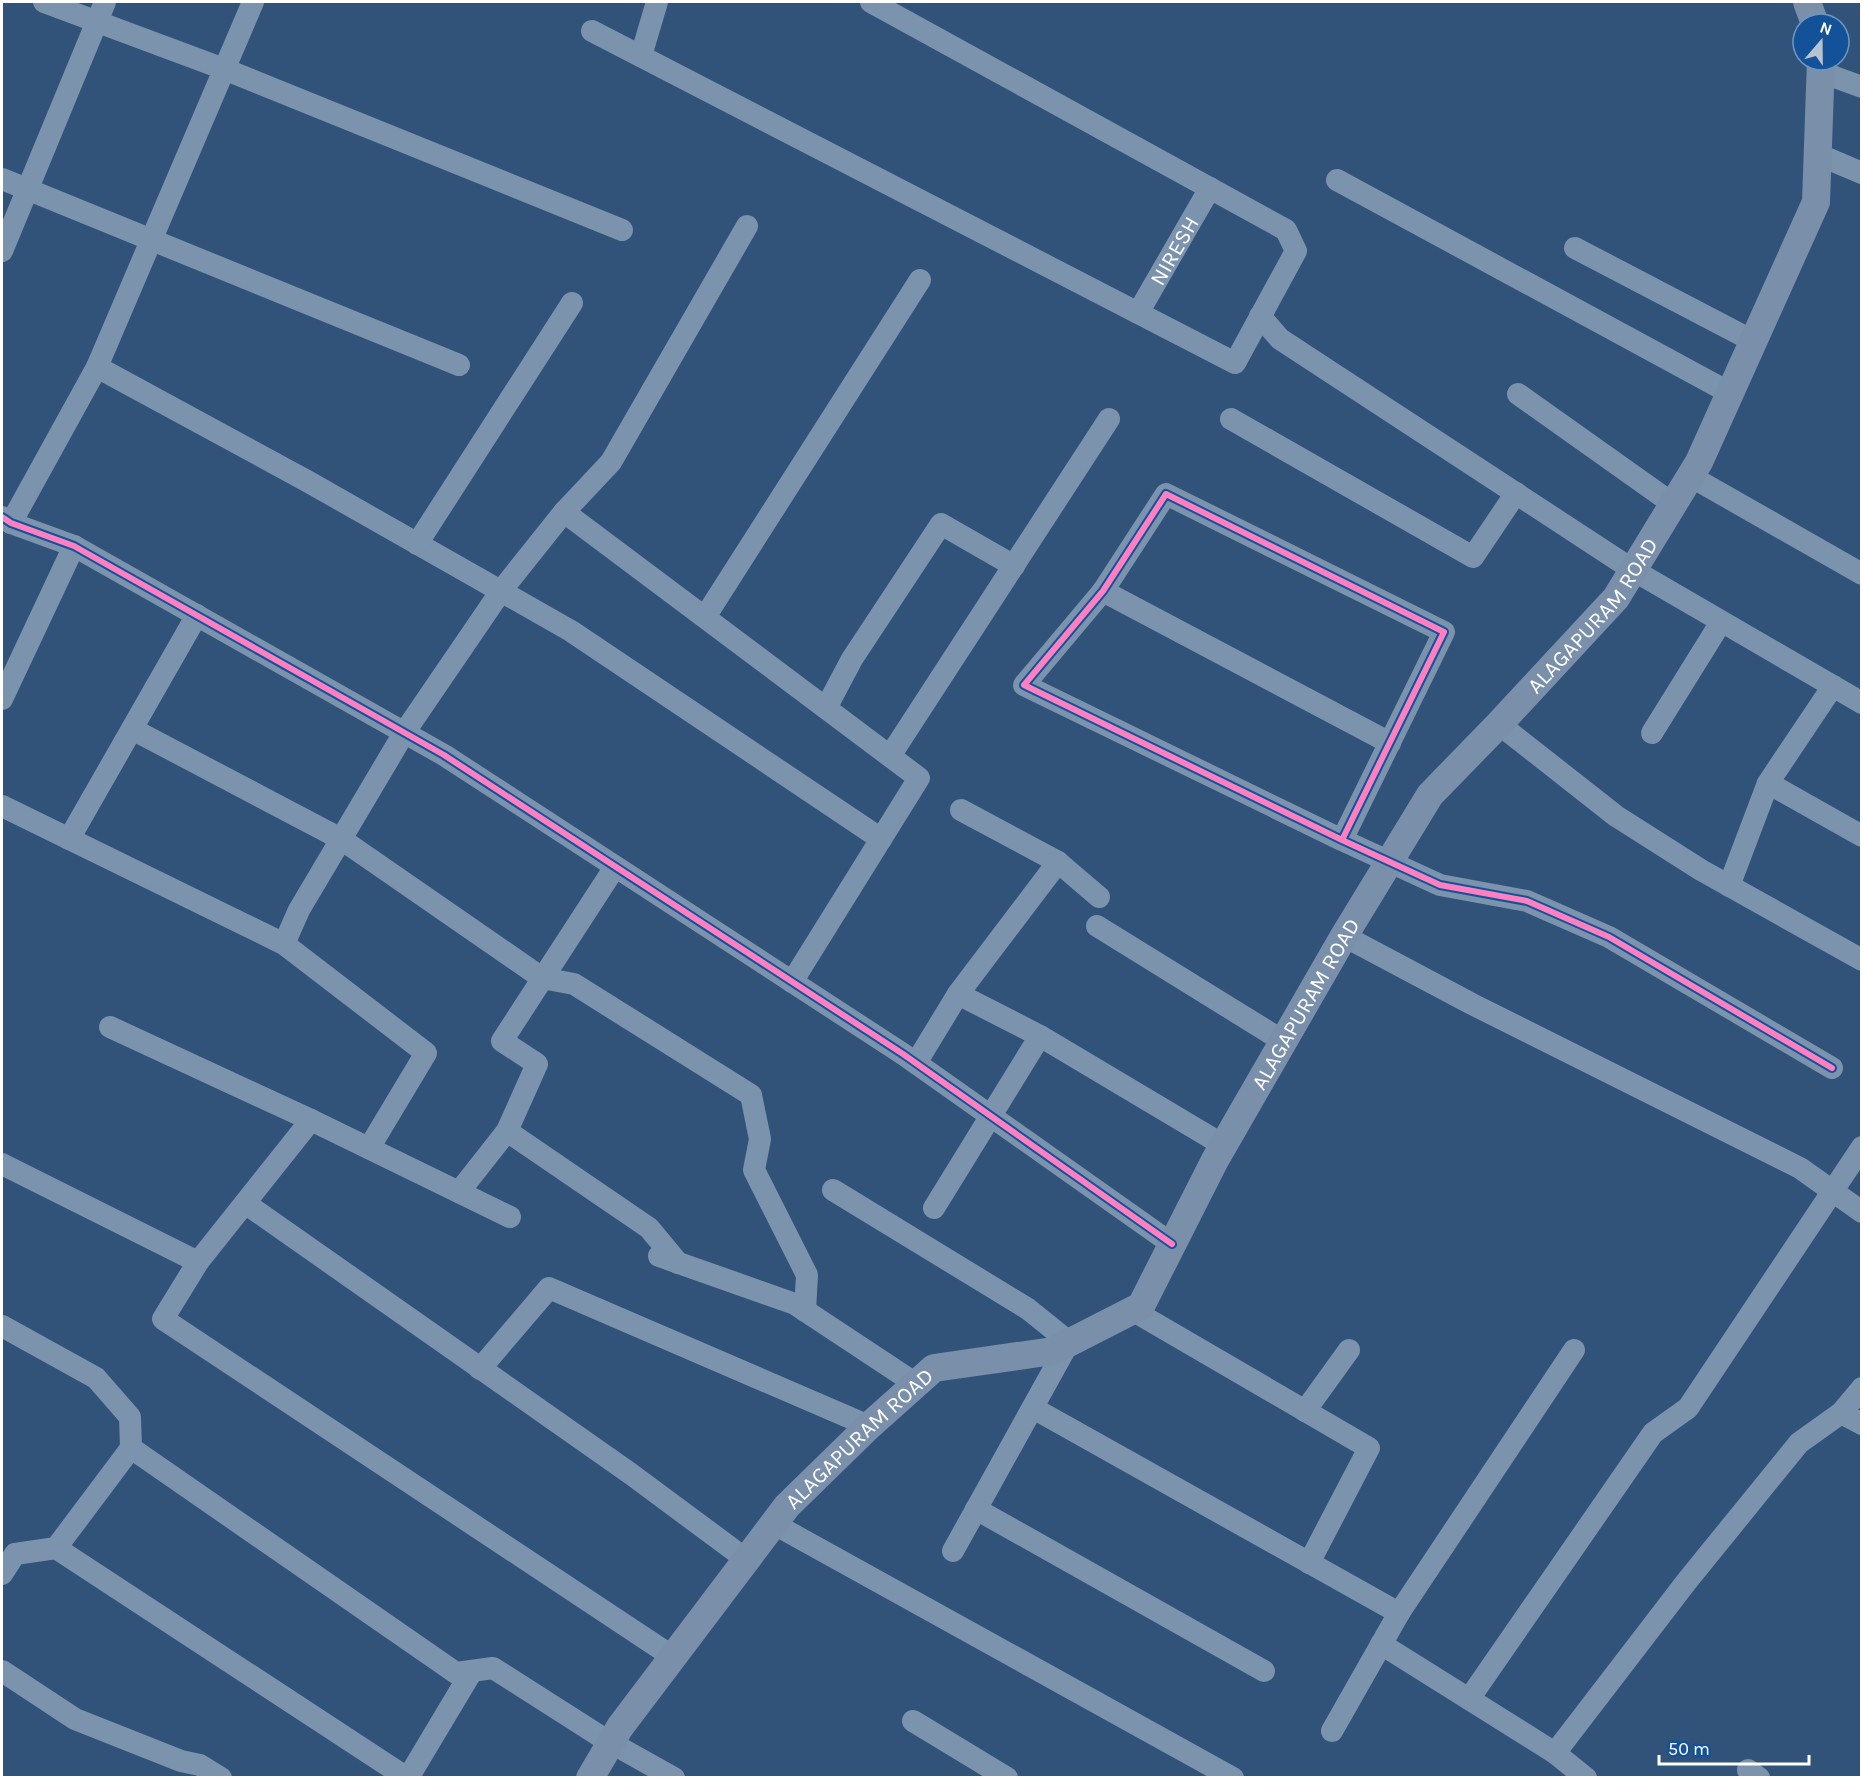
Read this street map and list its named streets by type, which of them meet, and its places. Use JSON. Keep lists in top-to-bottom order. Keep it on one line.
{"streets":{"main road":["ALAGAPURAM ROAD"],"street":["NIRESH"]},"scale_bar":"50 m","north":"top"}
